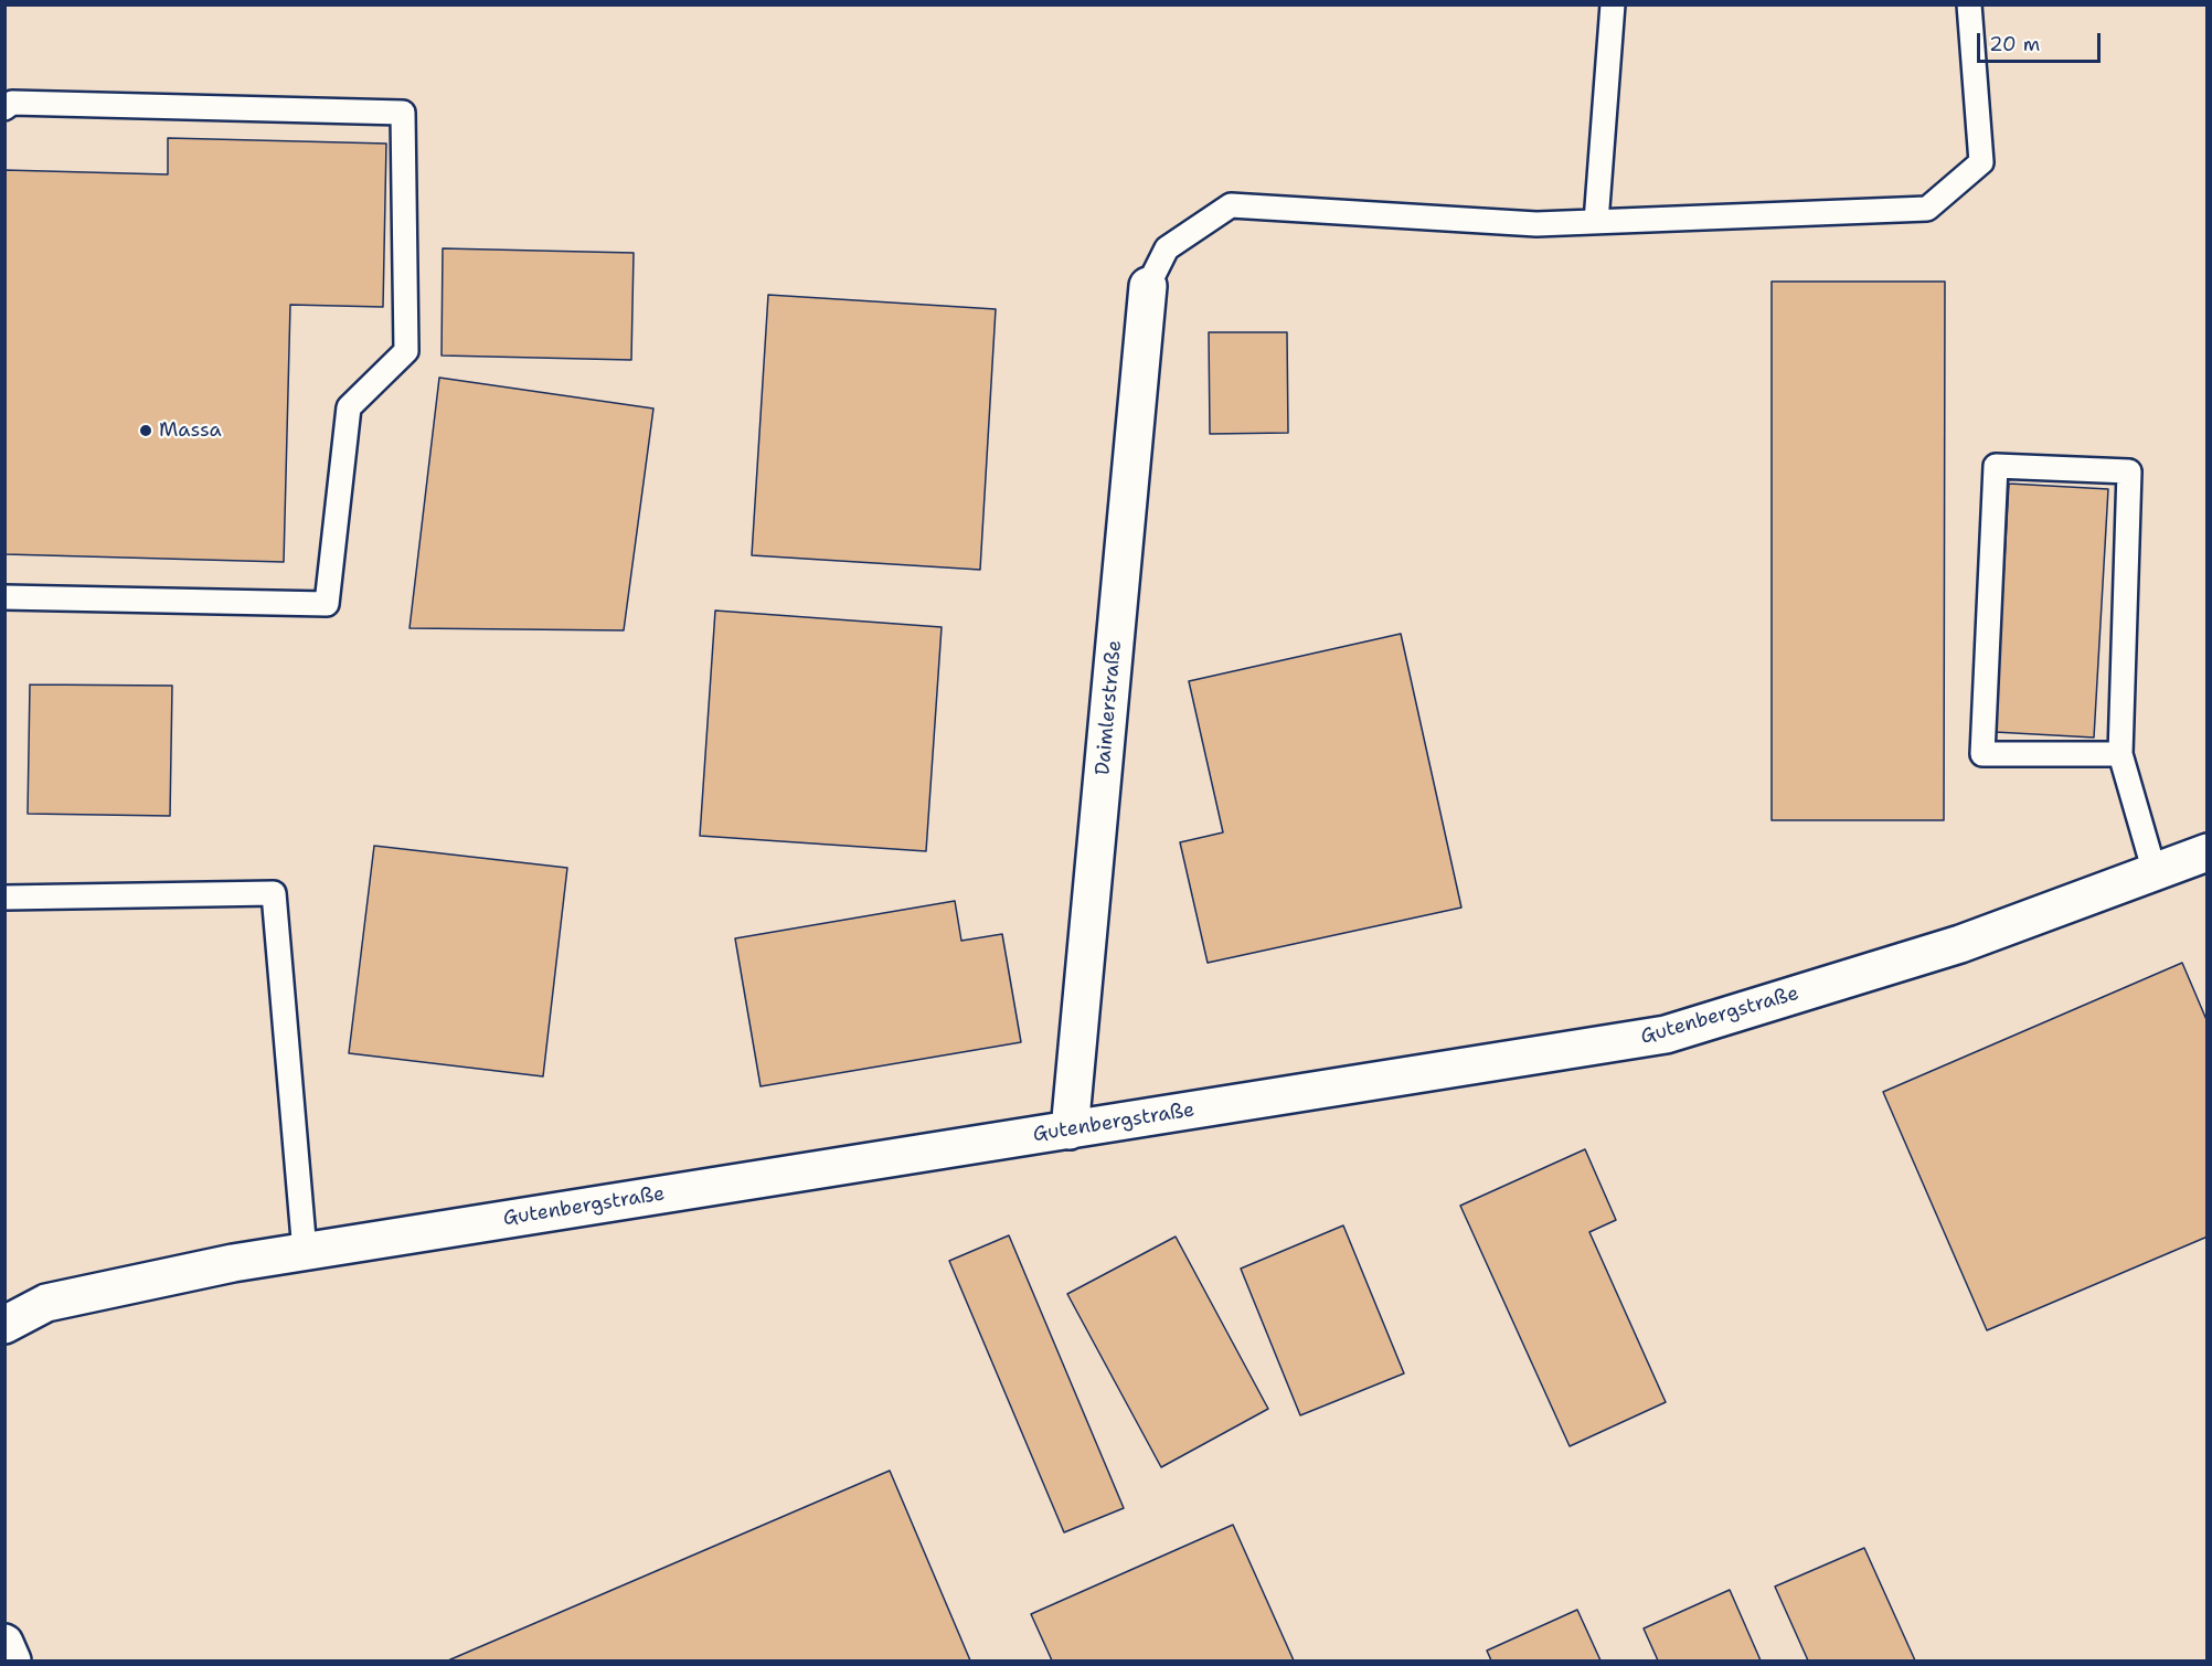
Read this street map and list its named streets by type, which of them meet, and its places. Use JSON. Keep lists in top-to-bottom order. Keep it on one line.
{"streets":{"street":["Daimlerstraße","Gutenbergstraße"]},"crossings":[["Daimlerstraße","Gutenbergstraße"]],"places":["Massa"],"scale_bar":"20 m"}
